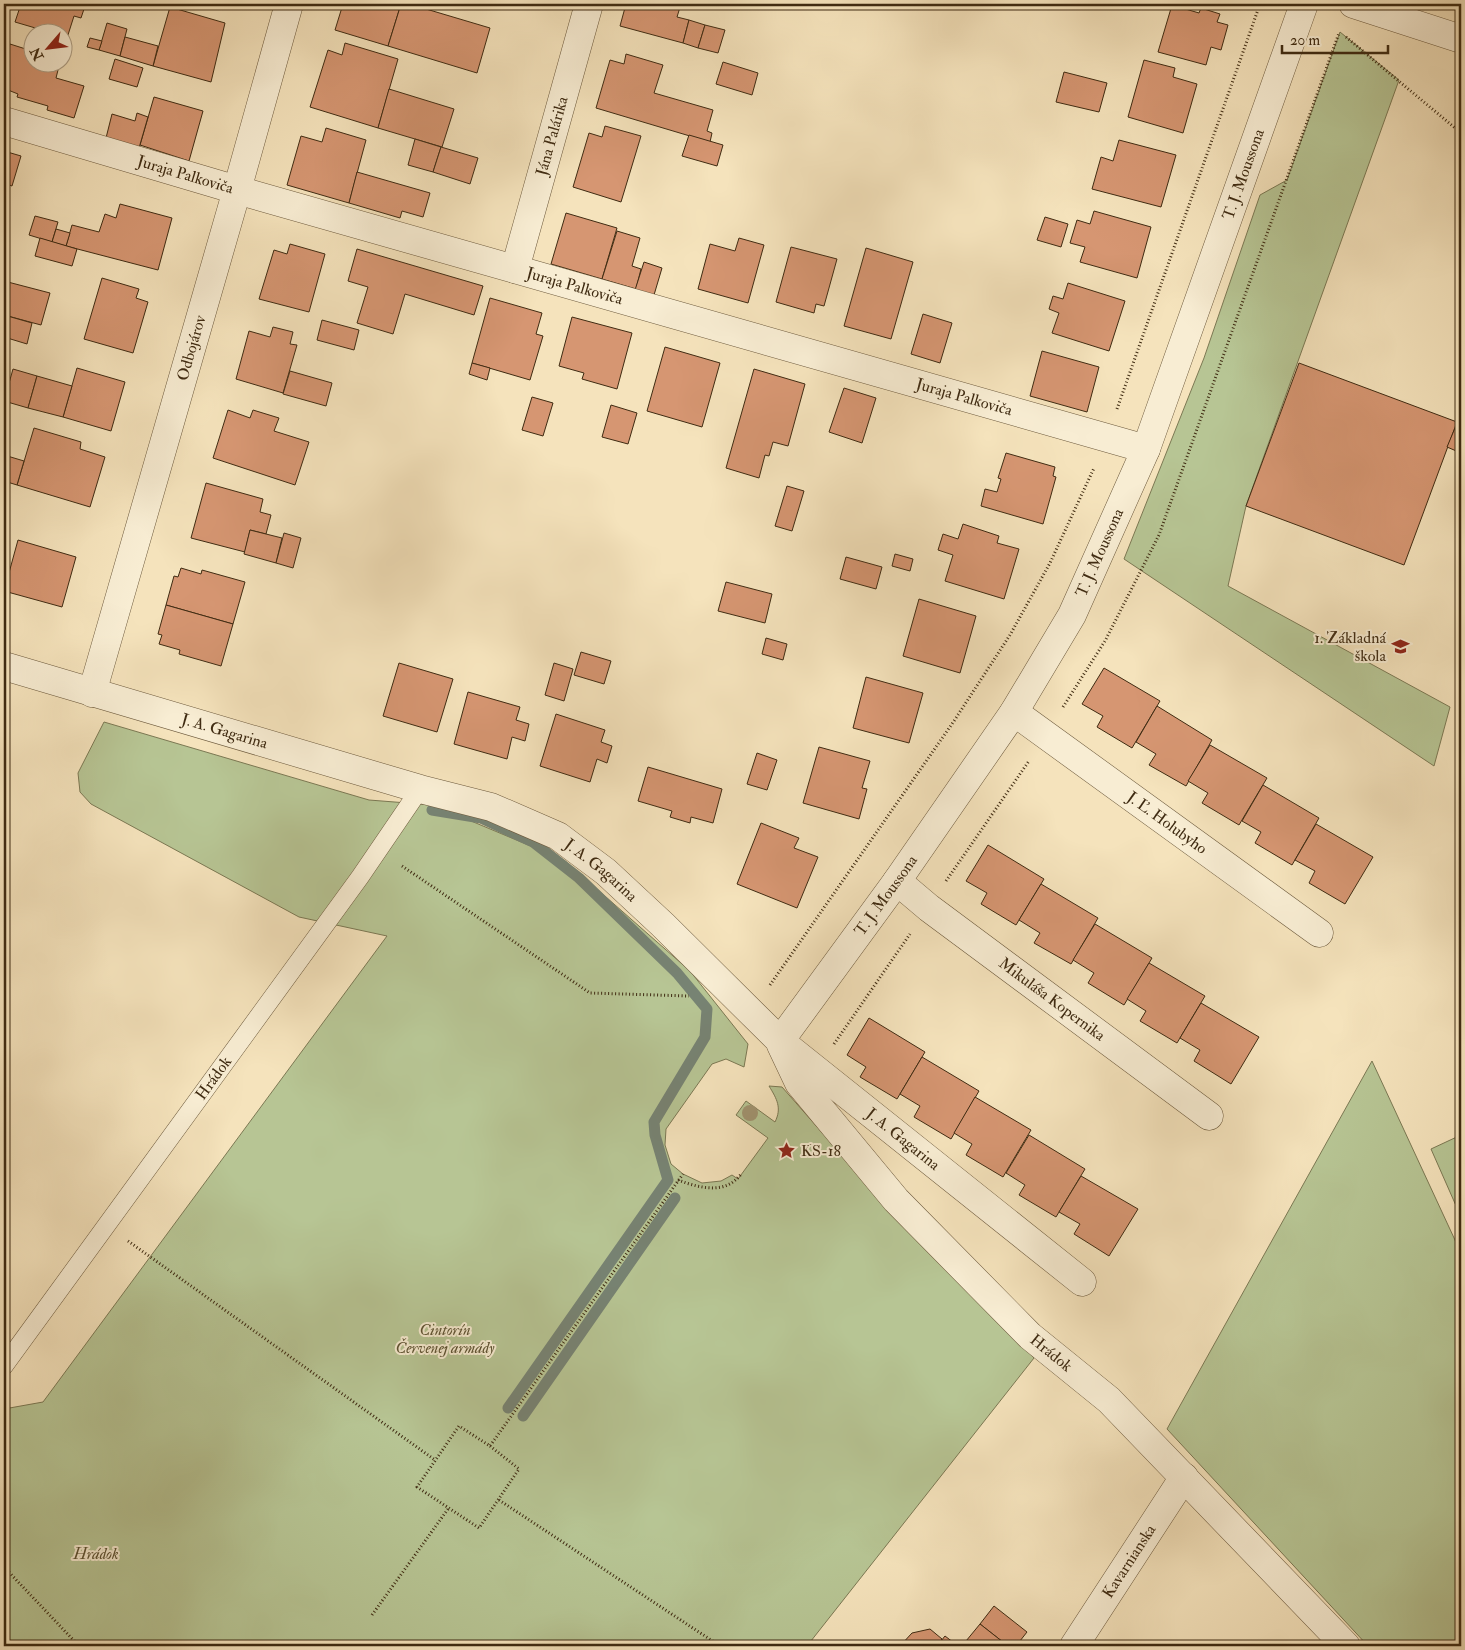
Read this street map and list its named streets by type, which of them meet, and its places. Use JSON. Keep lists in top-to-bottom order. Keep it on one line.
{"streets":{"street":["Jána Palárika","T. J. Moussona","Juraja Palkoviča","Odbojárov","J. A. Gagarina","J. Ľ. Holubyho","Mikuláša Kopernika","Hrádok","Kavarnianska"]},"crossings":[["Jána Palárika","Juraja Palkoviča"],["T. J. Moussona","Juraja Palkoviča"],["T. J. Moussona","J. A. Gagarina"],["T. J. Moussona","J. Ľ. Holubyho"],["T. J. Moussona","Mikuláša Kopernika"],["T. J. Moussona","Hrádok"],["Juraja Palkoviča","Odbojárov"],["Odbojárov","J. A. Gagarina"],["J. A. Gagarina","Hrádok"],["Hrádok","Kavarnianska"]],"parks":["Cintorín Červenej armády","Hrádok"],"places":{"school or university":["1. Základná škola"],"place":["KS-18"]},"scale_bar":"20 m","north":"bottom left"}
